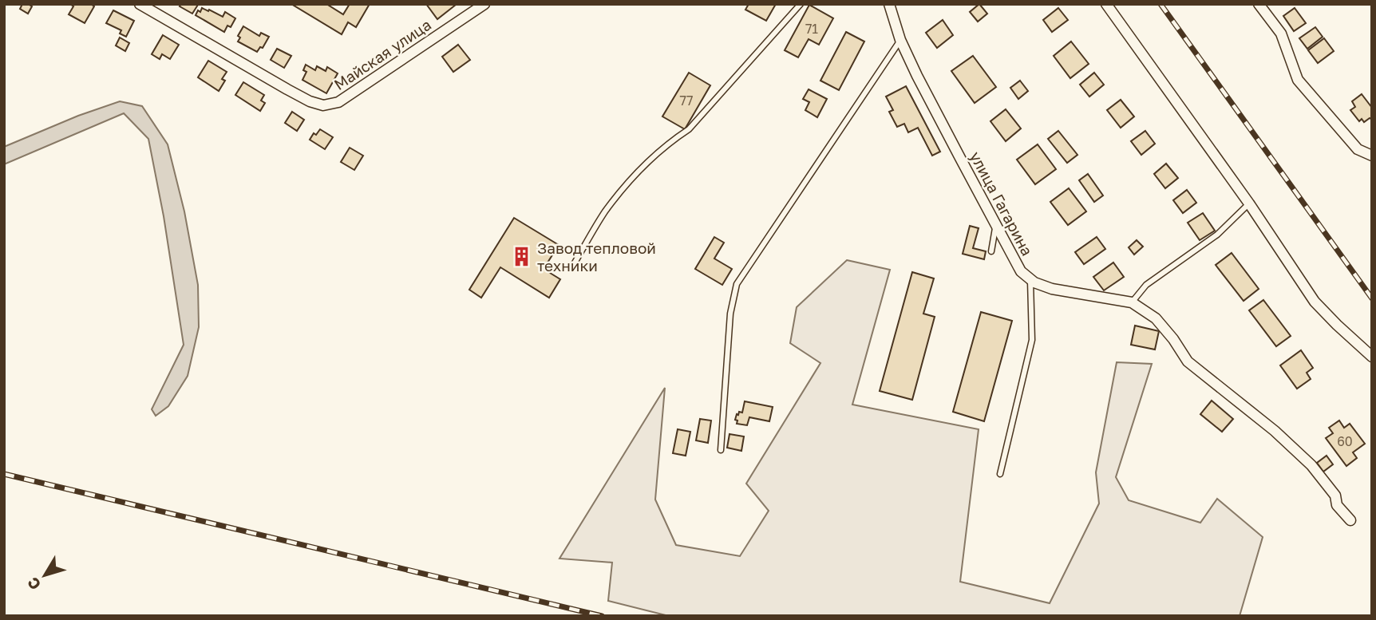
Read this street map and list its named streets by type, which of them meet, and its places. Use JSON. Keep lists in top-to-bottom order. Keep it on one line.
{"streets":{"street":["Майская улица","улица Гагарина"]},"places":{"building":["Завод тепловой техники"]},"house_numbers":["71","77","60"],"north":"bottom left"}
